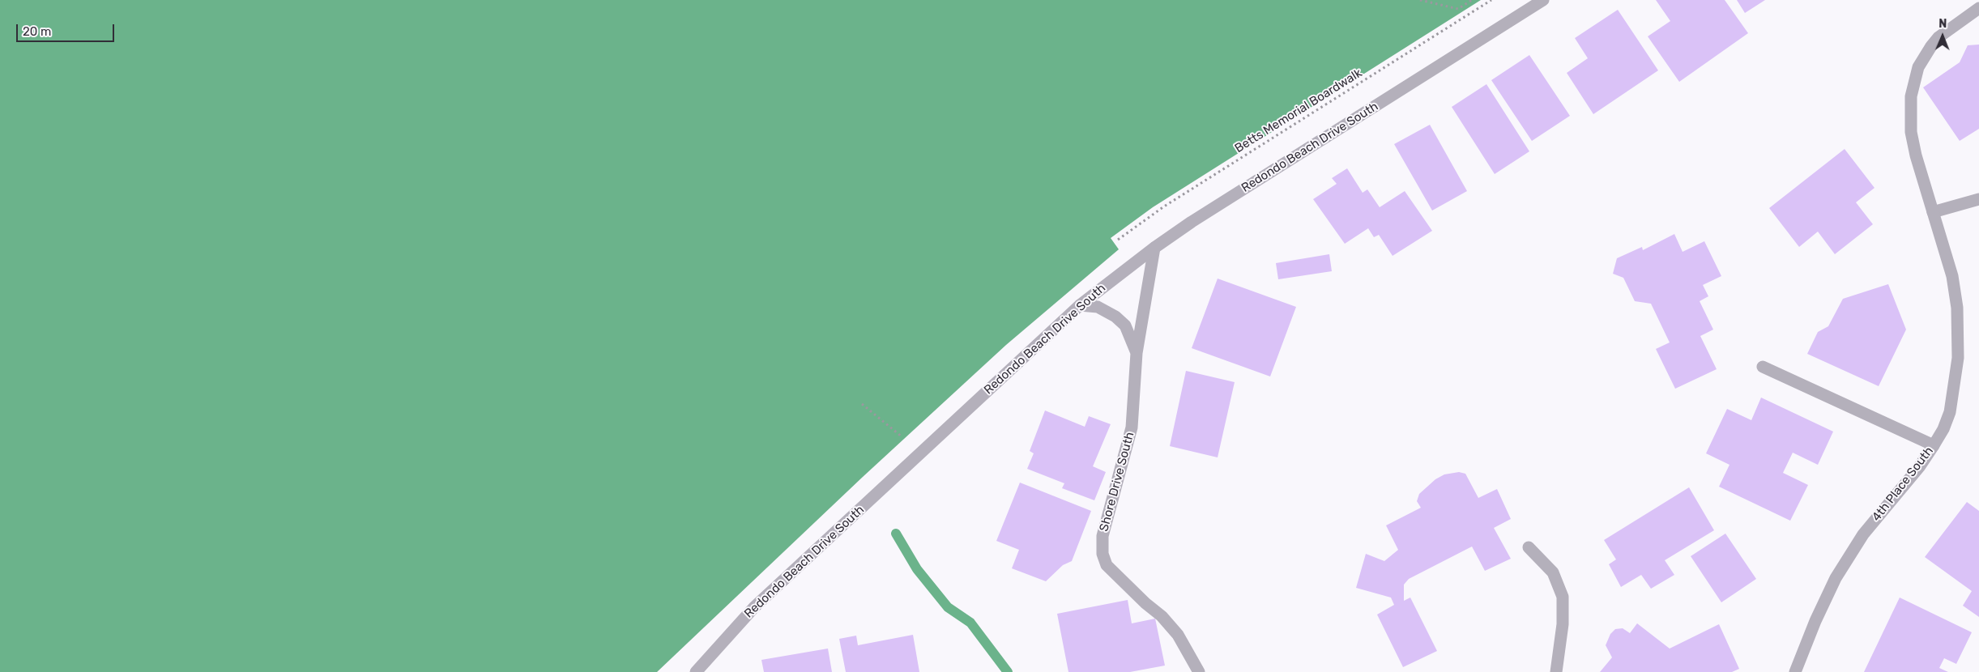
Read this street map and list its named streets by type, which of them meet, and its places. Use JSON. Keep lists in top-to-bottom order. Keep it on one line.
{"streets":{"street":["Redondo Beach Drive South","Shore Drive South","4th Place South"],"path":["Betts Memorial Boardwalk"]},"crossings":[["Redondo Beach Drive South","Shore Drive South"]],"scale_bar":"20 m","north":"top"}
